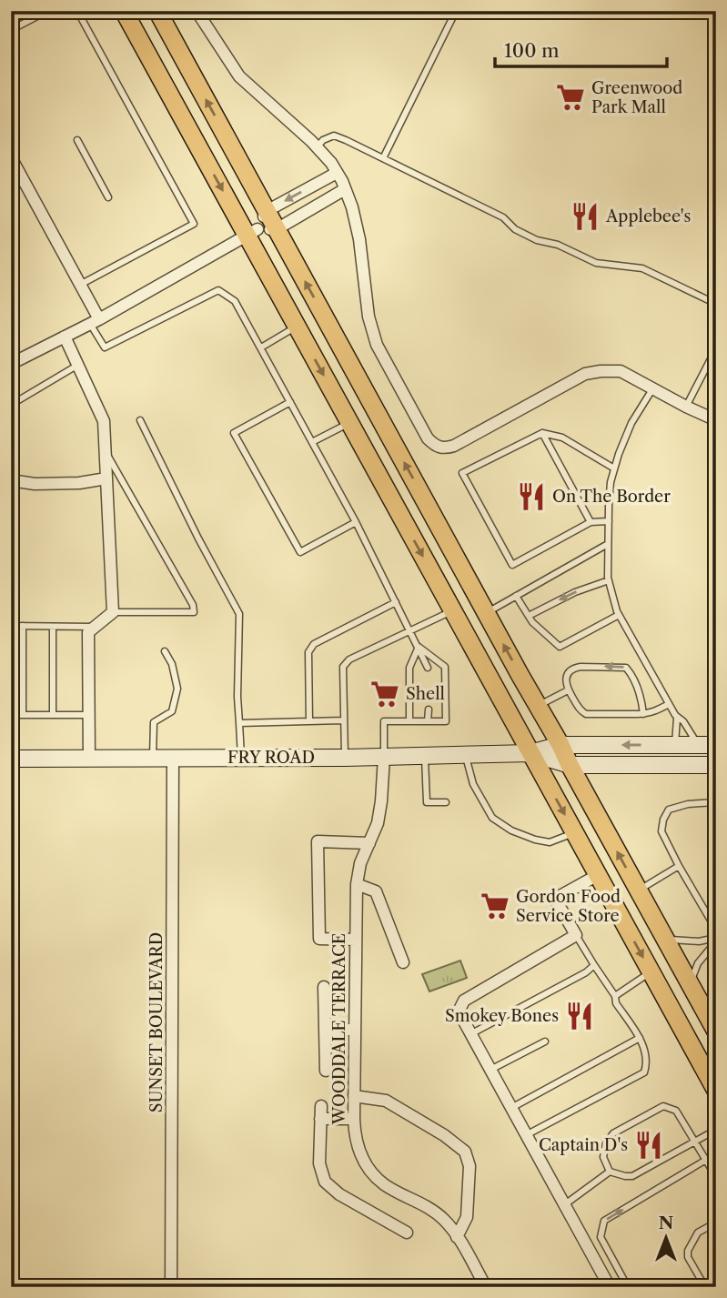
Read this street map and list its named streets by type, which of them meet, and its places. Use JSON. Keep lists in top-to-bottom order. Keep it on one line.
{"streets":{"street":["FRY ROAD","SUNSET BOULEVARD","WOODDALE TERRACE"]},"crossings":[["FRY ROAD","SUNSET BOULEVARD"],["FRY ROAD","WOODDALE TERRACE"]],"places":{"supermarket":["Greenwood Park Mall","Shell","Gordon Food Service Store"],"restaurant":["Applebee's","On The Border","Smokey Bones","Captain D's"]},"scale_bar":"100 m","north":"top"}
